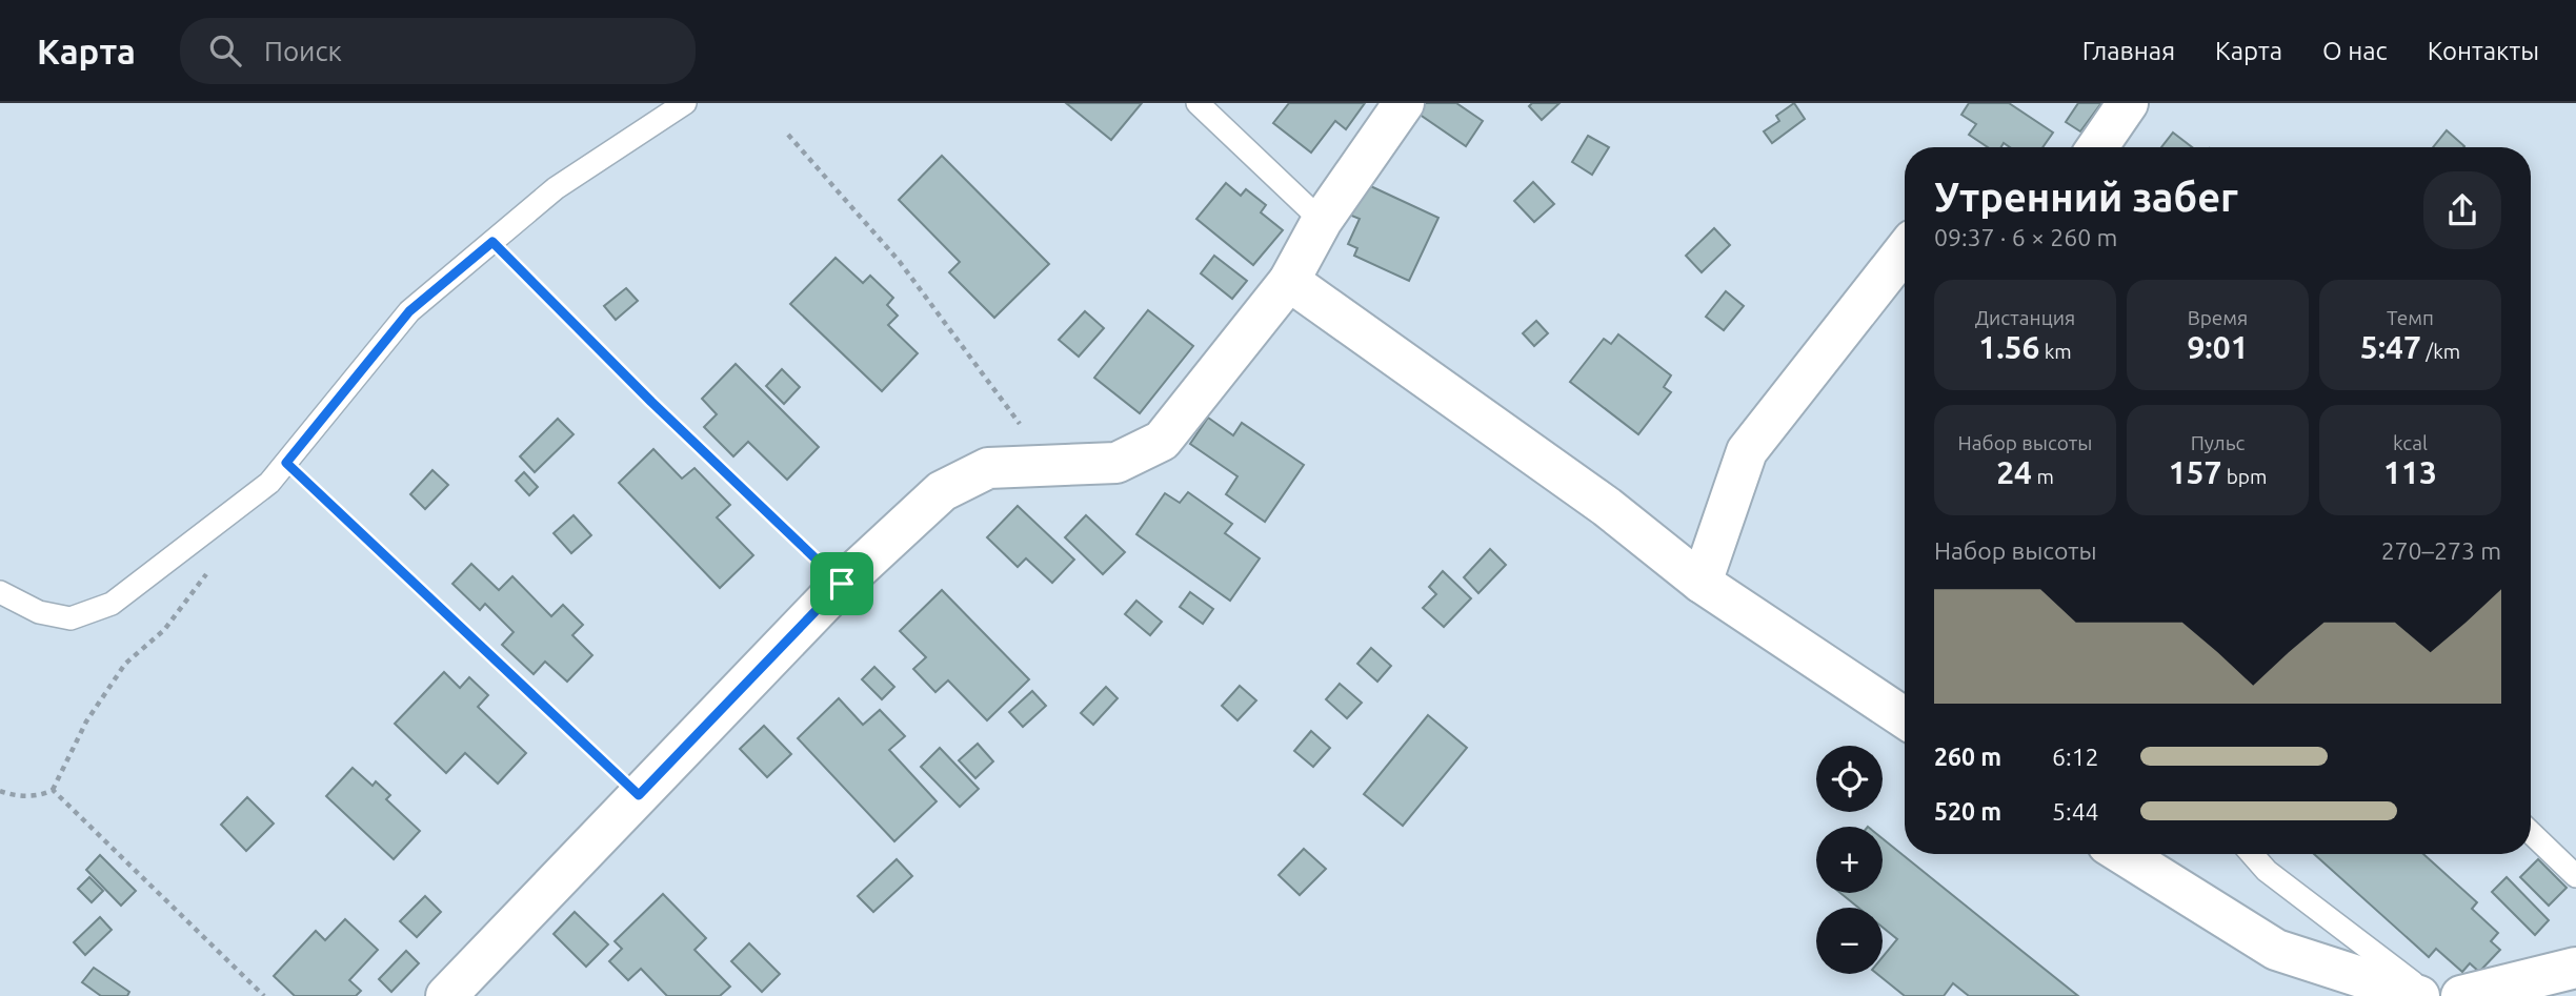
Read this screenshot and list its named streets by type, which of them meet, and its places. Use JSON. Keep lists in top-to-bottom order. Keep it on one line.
{"page":{"header":"Карта","search":"Поиск","nav":["Главная","Карта","О нас","Контакты"],"heading":["Утренний забег","09:37 · 6 × 260 m"],"stats":[["Дистанция","1.56 km"],["Время","9:01"],["Темп","5:47 /km"],["Набор высоты","24 m"],["Пульс","157 bpm"],["kcal","113"]],"chart":["Набор высоты","270–273 m"],"list":[{"name":"260 m","note":"6:12"},{"name":"520 m","note":"5:44"}],"map_buttons":["+","−"]}}
